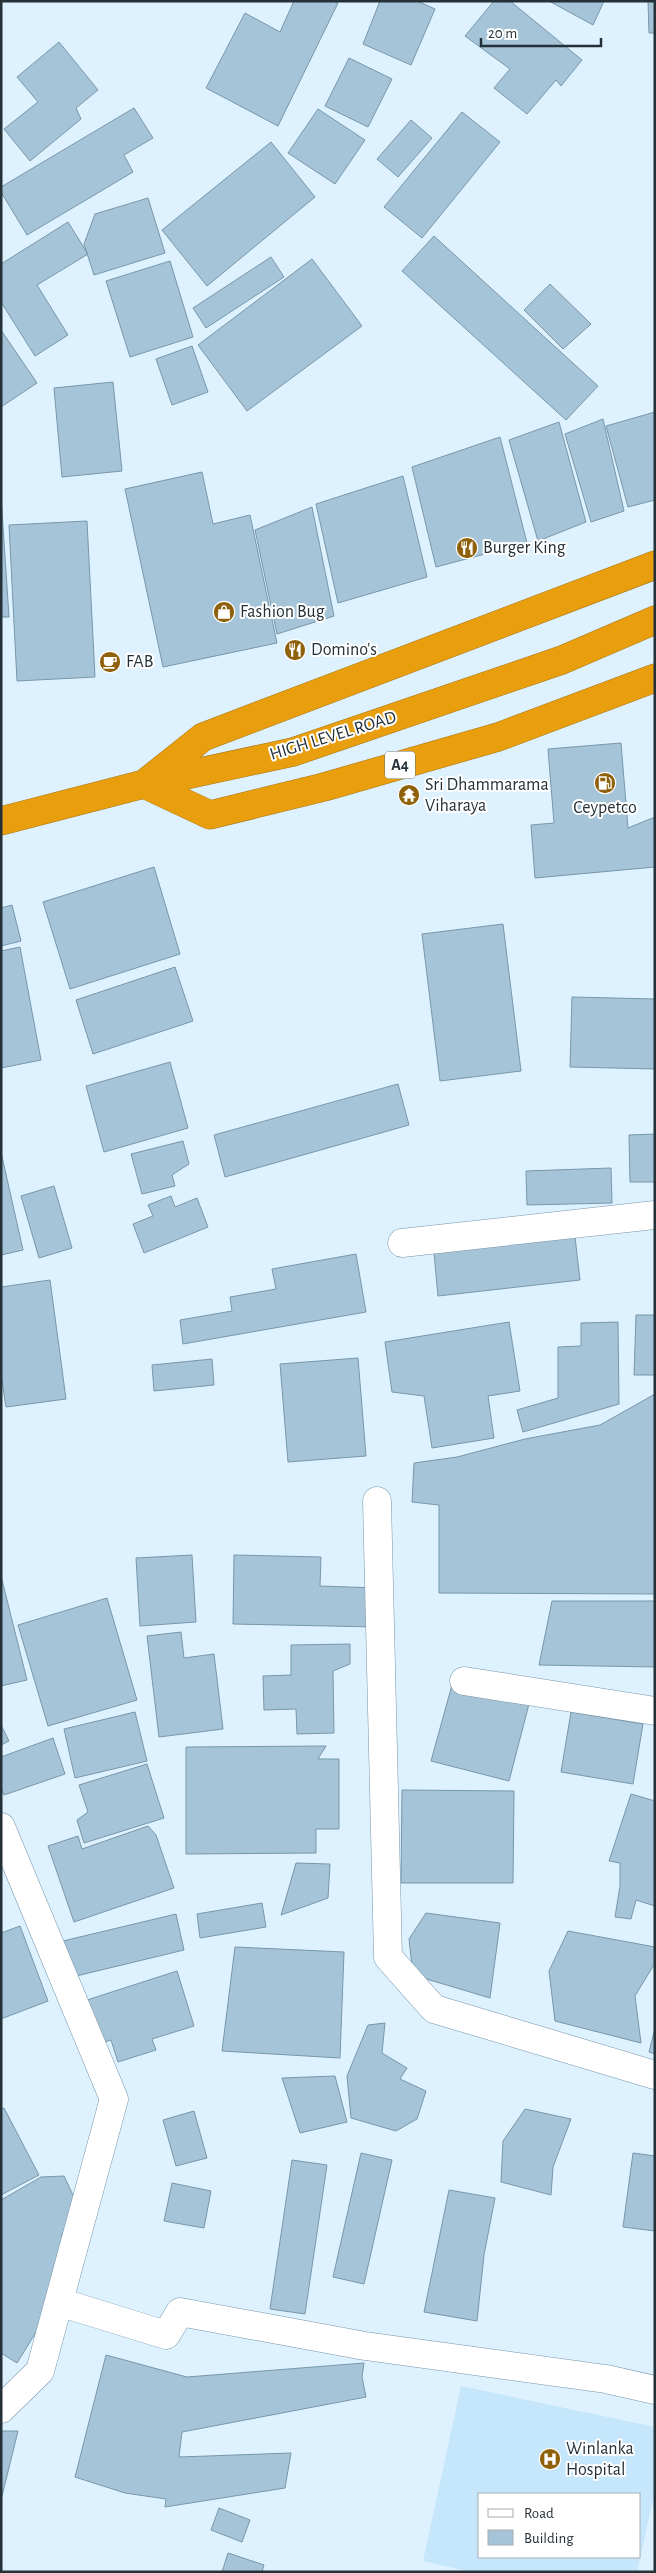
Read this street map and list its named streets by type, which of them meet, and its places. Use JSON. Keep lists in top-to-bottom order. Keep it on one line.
{"streets":{"highway":["HIGH LEVEL ROAD","A4"]},"crossings":[["HIGH LEVEL ROAD","A4"]],"places":{"restaurant":["Burger King","Domino's"],"shop":["Fashion Bug"],"cafe":["FAB"],"fuel station":["Ceypetco"],"temple":["Sri Dhammarama Viharaya"],"hospital":["Winlanka Hospital"]},"legend":["Road","Building"],"scale_bar":"20 m"}
